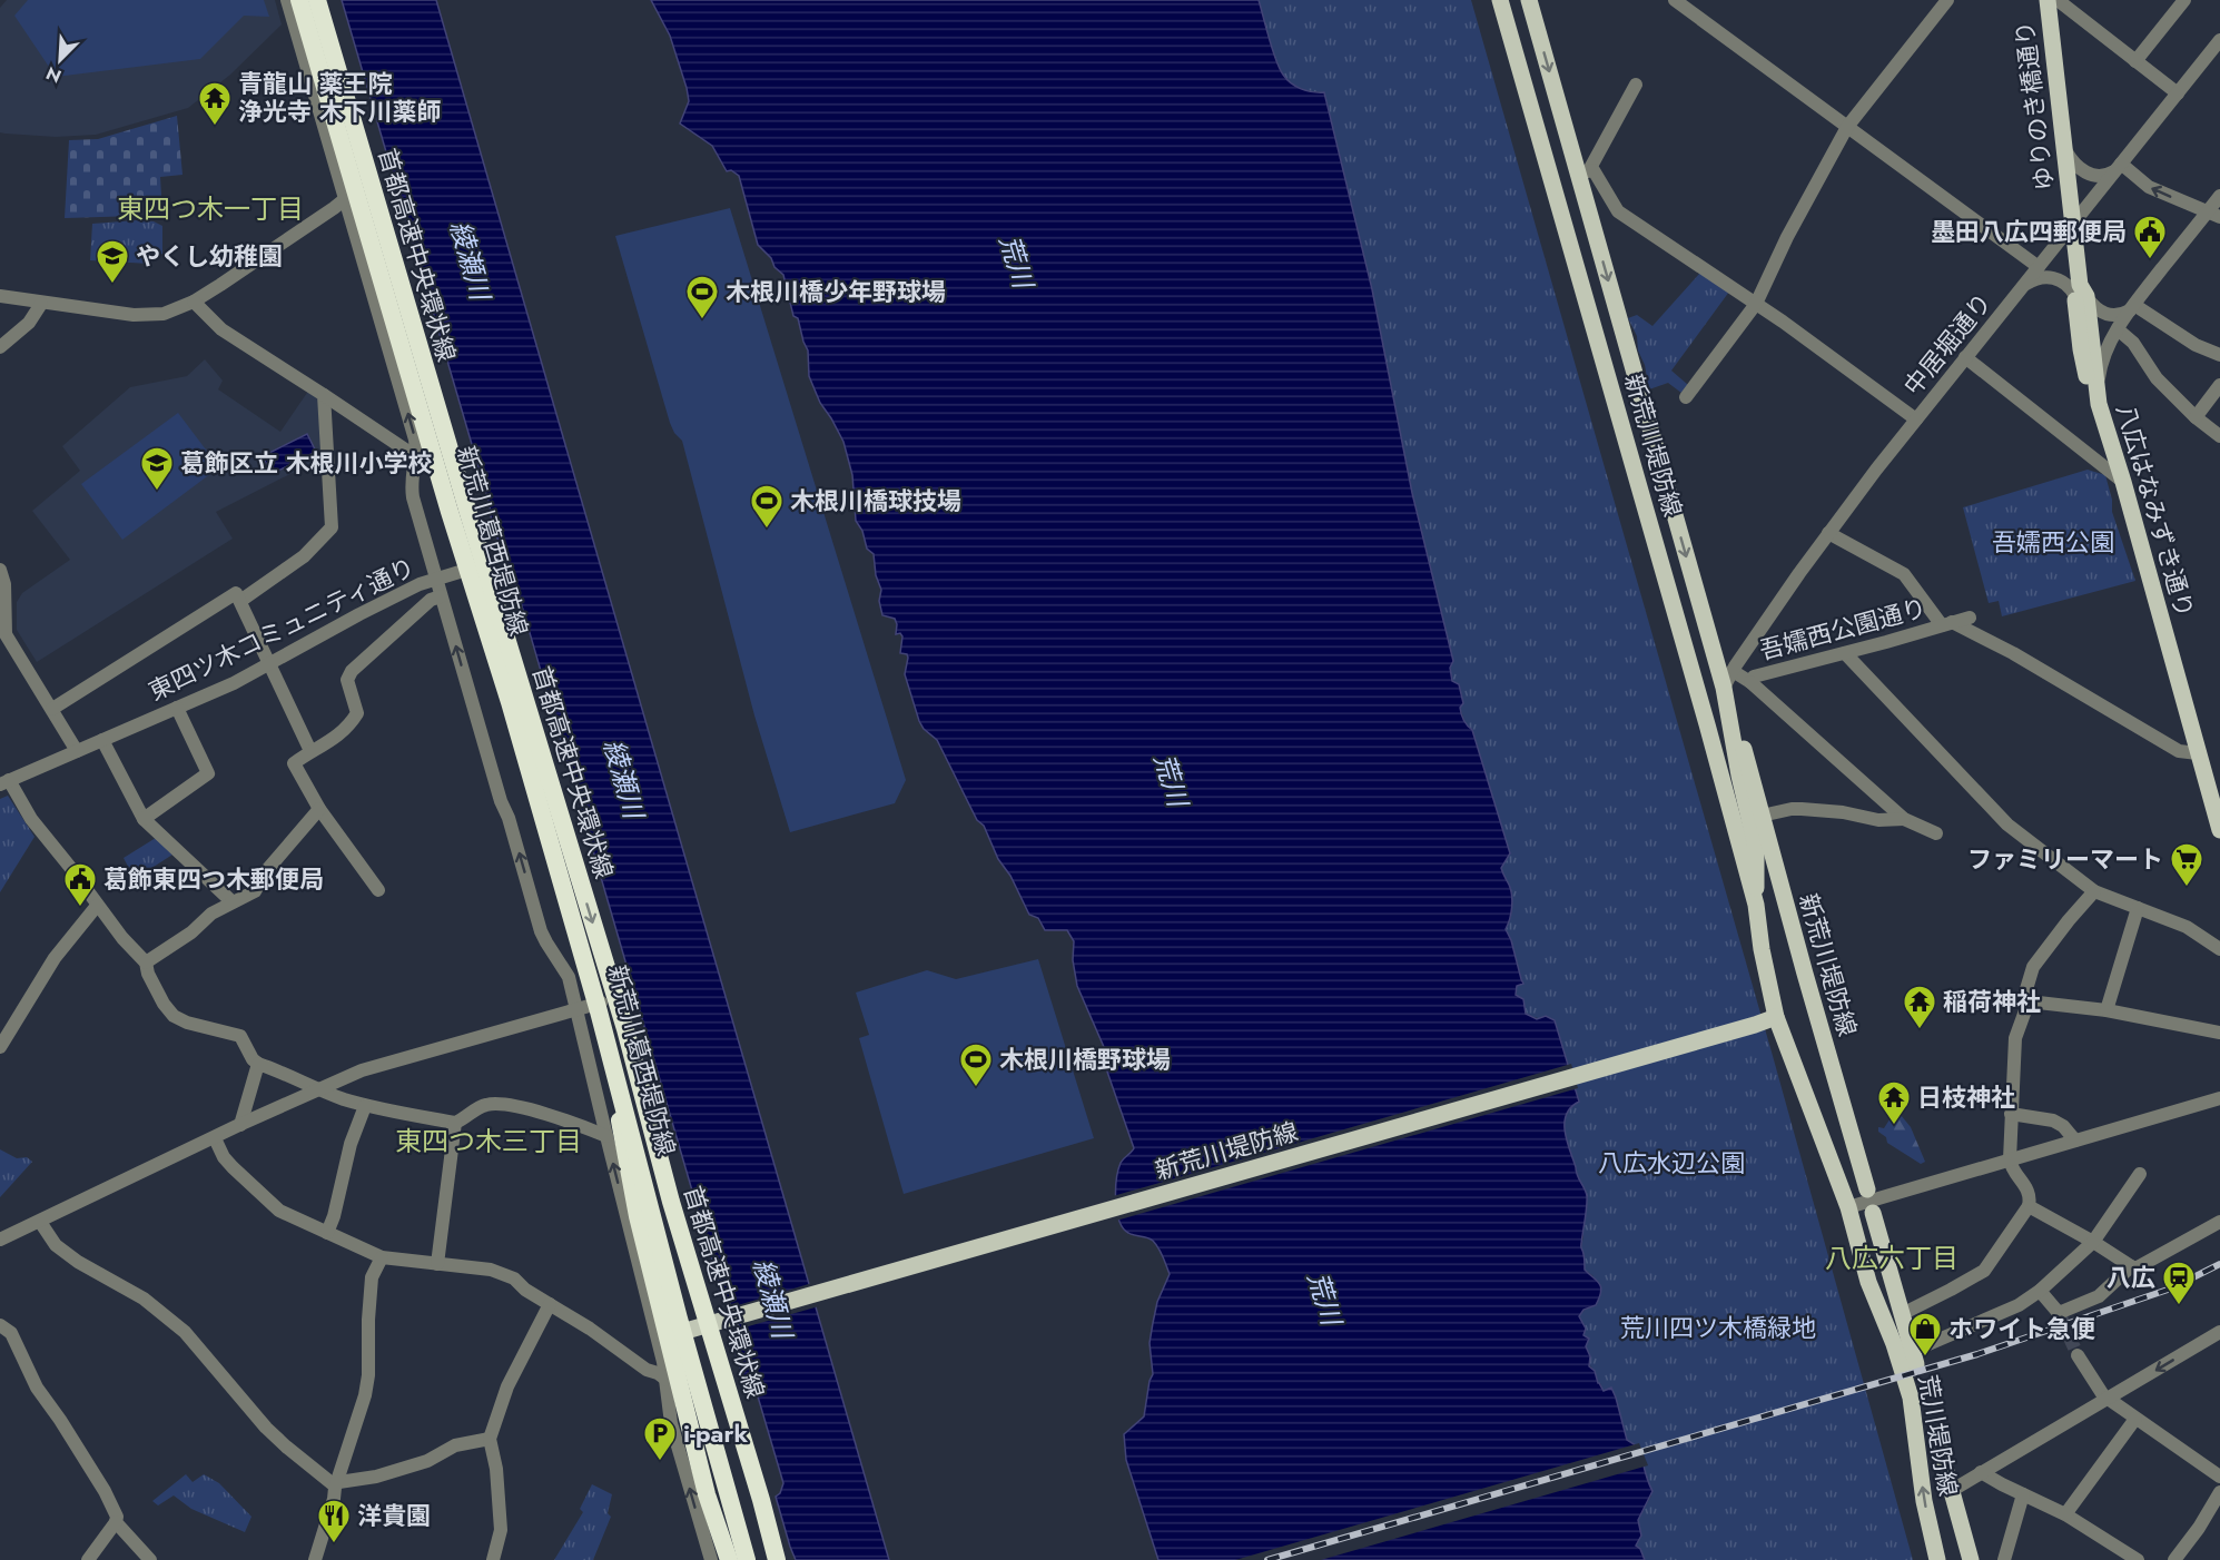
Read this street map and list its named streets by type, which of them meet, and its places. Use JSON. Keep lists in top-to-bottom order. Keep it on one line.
{"streets":{"highway":["首都高速中央環状線"],"main road":["ゆりのき橋通り","新荒川堤防線","八広はなみずき通り","新荒川葛西堤防線","荒川堤防線"],"street":["中居堀通り","東四ツ木コミュニティ通り","吾嬬西公園通り"]},"crossings":[["ゆりのき橋通り","中居堀通り"],["ゆりのき橋通り","八広はなみずき通り"],["首都高速中央環状線","新荒川葛西堤防線"],["中居堀通り","新荒川堤防線"],["中居堀通り","吾嬬西公園通り"],["新荒川堤防線","新荒川葛西堤防線"],["新荒川堤防線","荒川堤防線"],["新荒川葛西堤防線","東四ツ木コミュニティ通り"]],"districts":["東四つ木一丁目","東四つ木三丁目","八広六丁目"],"water":["綾瀬川","荒川"],"parks":["吾嬬西公園","八広水辺公園","荒川四ツ木橋緑地"],"places":{"temple":["青龍山 薬王院 浄光寺 木下川薬師","稲荷神社","日枝神社"],"public building":["墨田八広四郵便局","葛飾東四つ木郵便局"],"school or university":["やくし幼稚園","葛飾区立 木根川小学校"],"sports":["木根川橋少年野球場","木根川橋球技場","木根川橋野球場"],"supermarket":["ファミリーマート"],"station":["八広"],"shop":["ホワイト急便"],"parking":["i-park"],"restaurant":["洋貴園"]},"north":"bottom left"}
